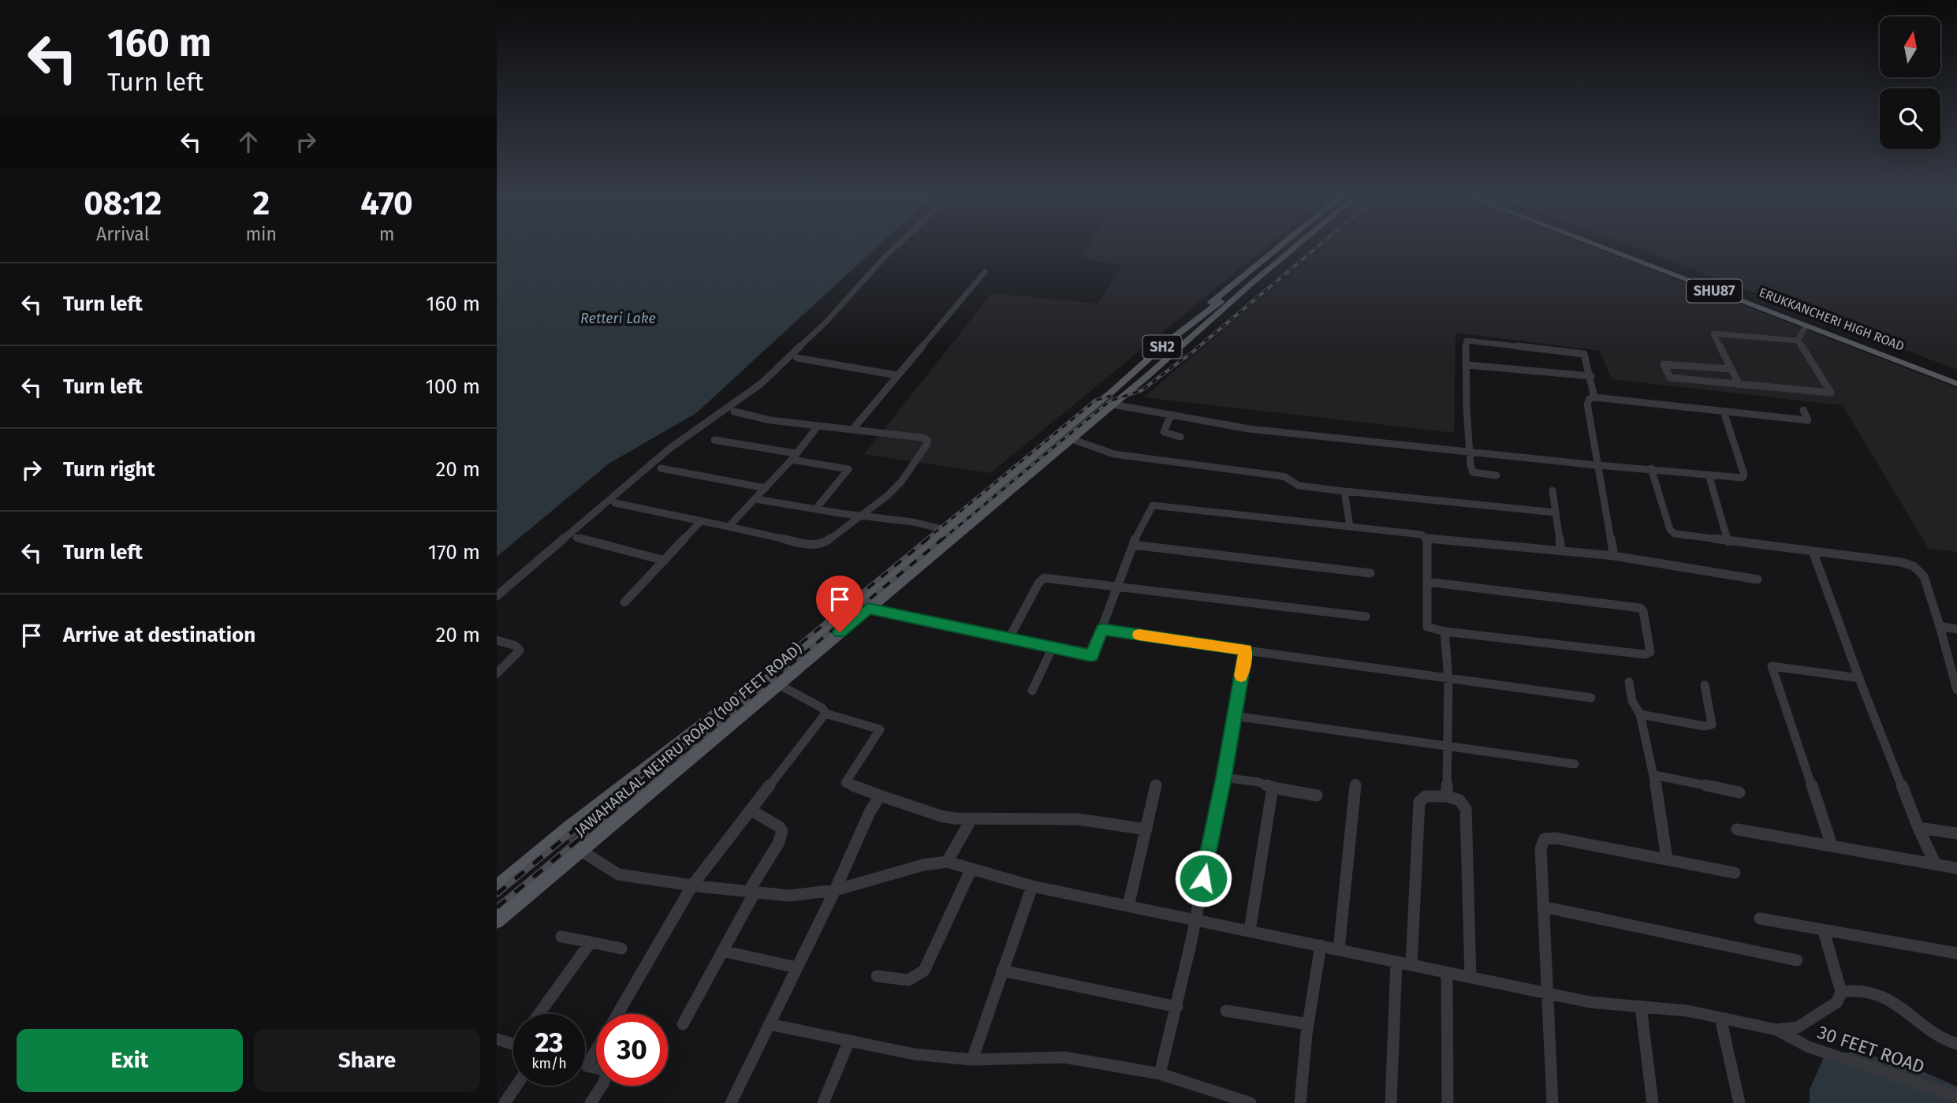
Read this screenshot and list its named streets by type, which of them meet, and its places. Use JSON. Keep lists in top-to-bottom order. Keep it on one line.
{"streets":{"main road":["SHU87","ERUKKANCHERI HIGH ROAD","SH2","JAWAHARLAL NEHRU ROAD (100 FEET ROAD)"],"street":["30 FEET ROAD"]},"crossings":[["SH2","JAWAHARLAL NEHRU ROAD (100 FEET ROAD)"]],"water":["Retteri Lake"],"north":"top","page":{"turn":["160 m","Turn left"],"eta":["08:12","Arrival","2","min","470","m"],"list":[{"name":"Turn left","value":"160 m"},{"name":"Turn left","value":"100 m"},{"name":"Turn right","value":"20 m"},{"name":"Turn left","value":"170 m"},{"name":"Arrive at destination","value":"20 m"}],"speed":"23 km/h","limit":"30","buttons":["Exit","Share"]}}
